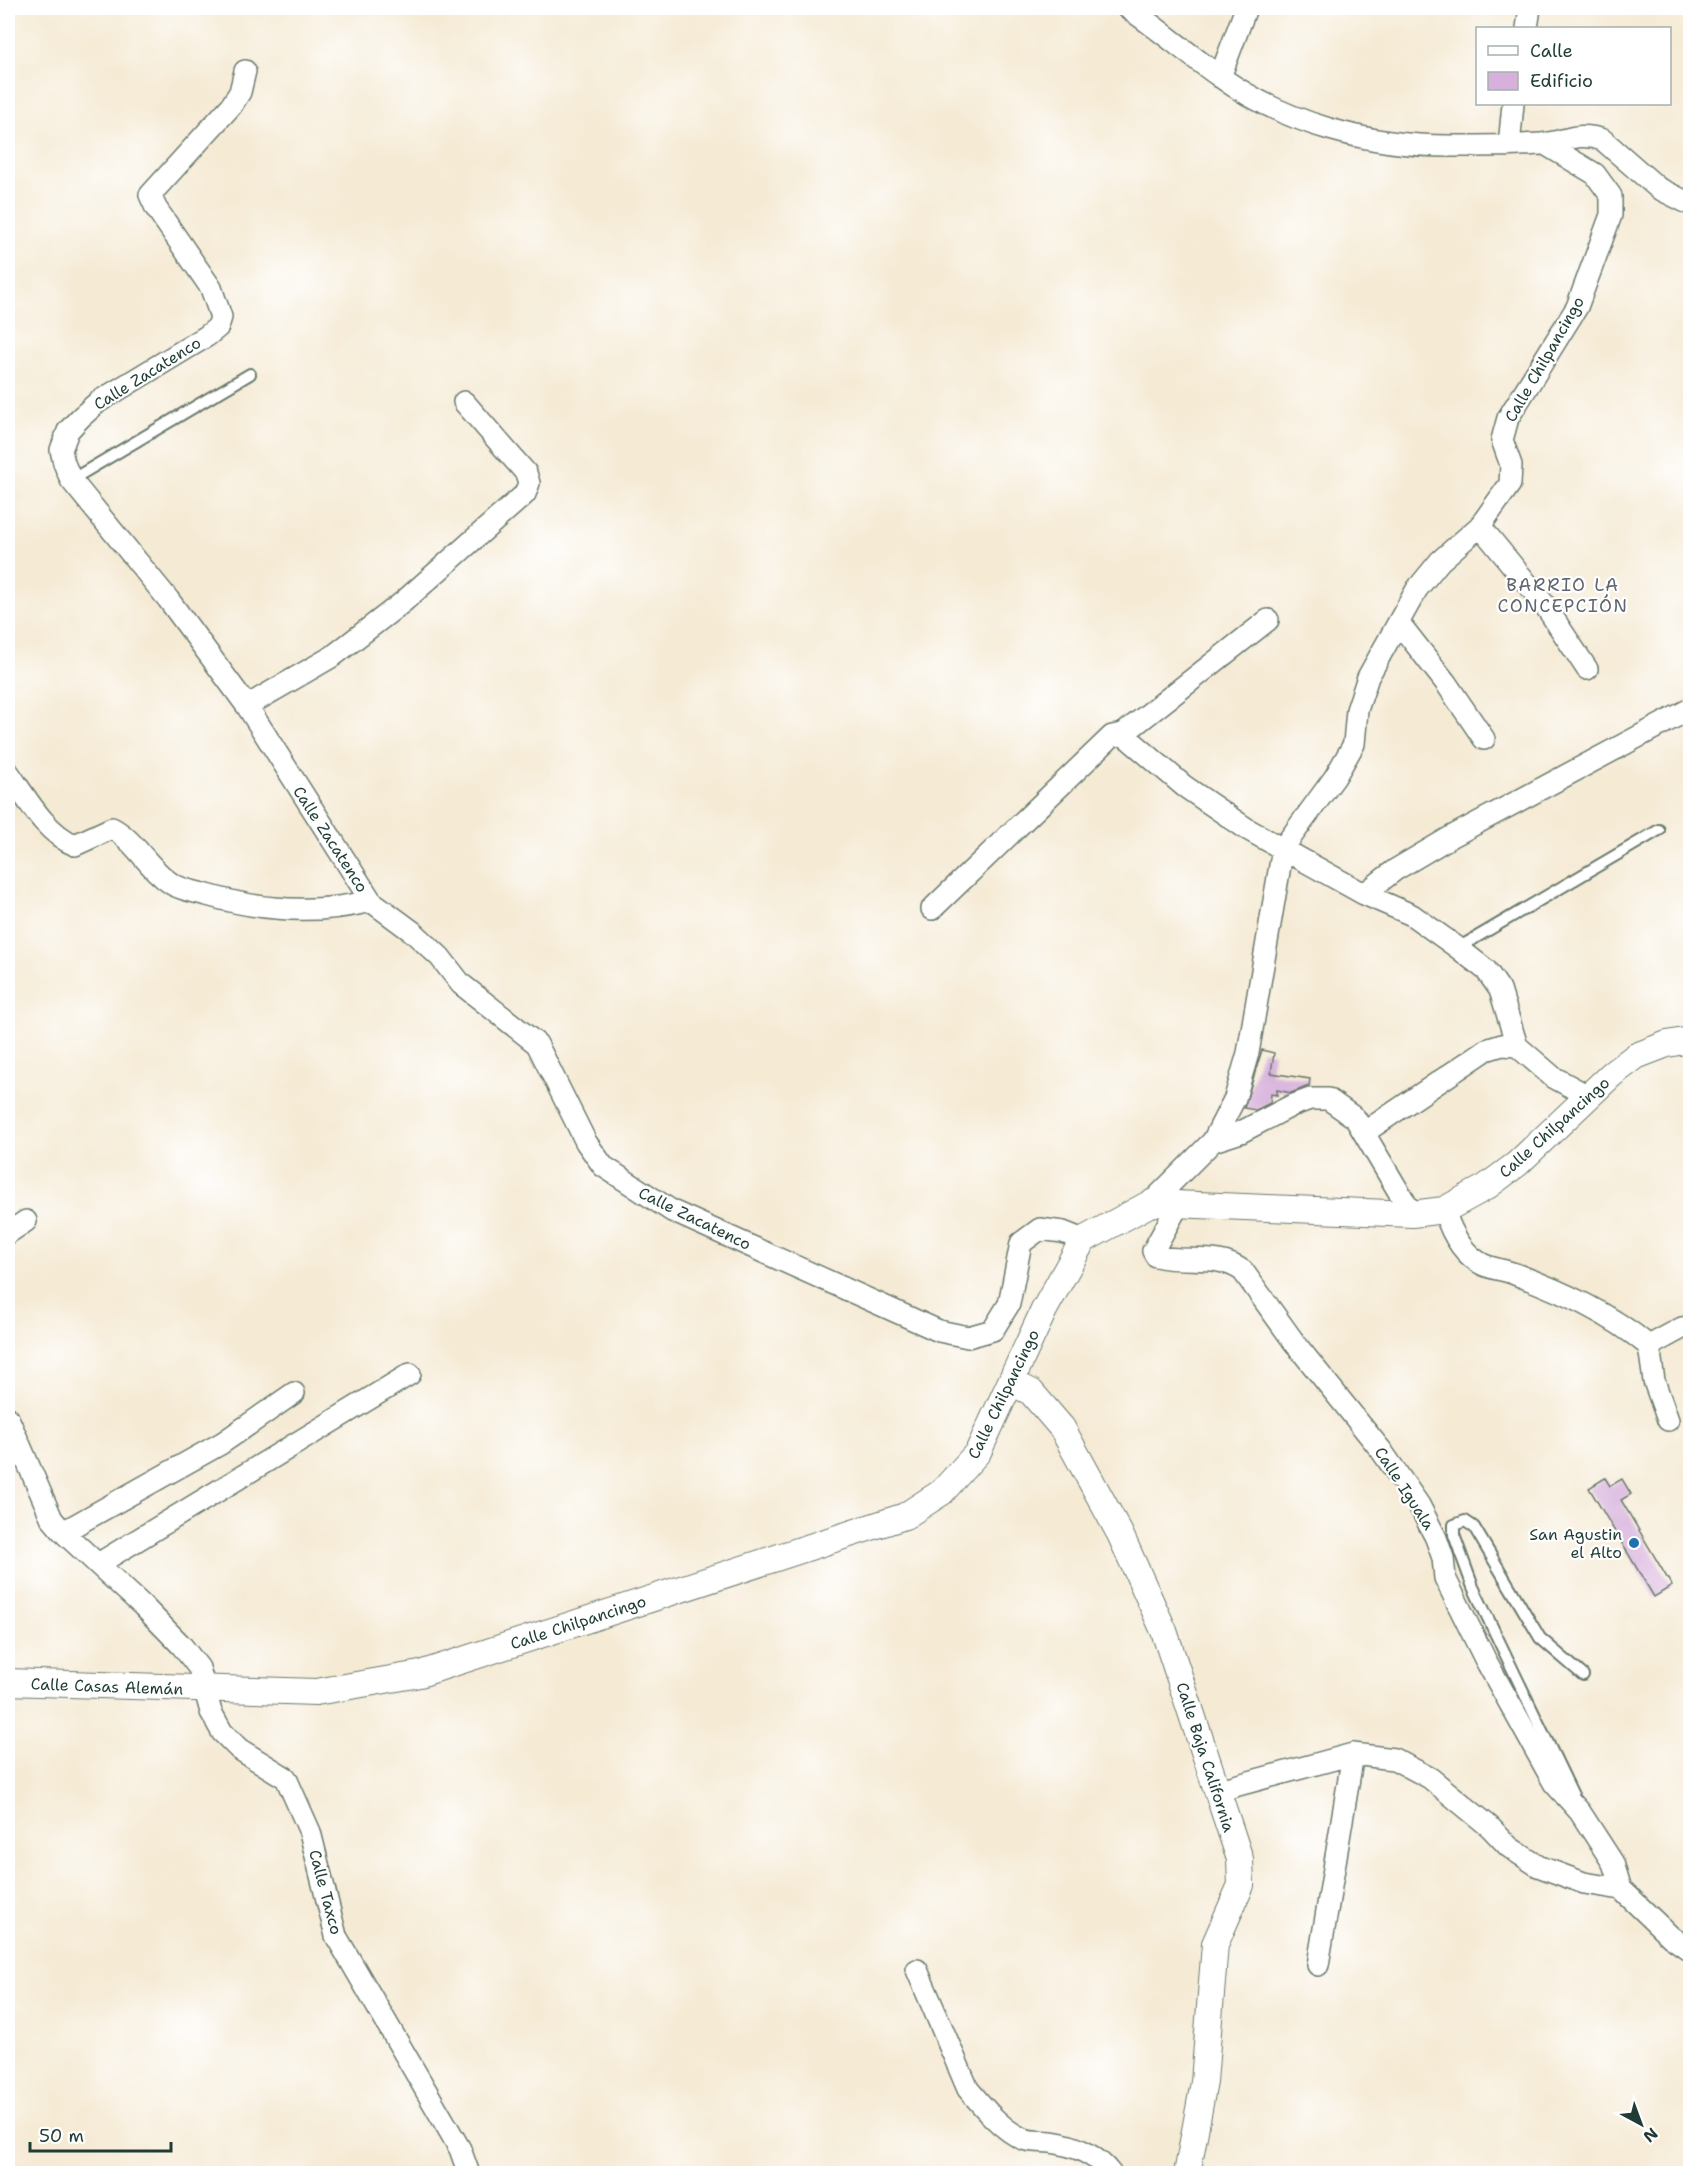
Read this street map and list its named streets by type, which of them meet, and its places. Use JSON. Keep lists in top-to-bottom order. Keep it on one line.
{"streets":{"street":["Calle Chilpancingo","Calle Zacatenco","Calle Iguala","Calle Casas Alemán","Calle Baja California","Calle Taxco"]},"crossings":[["Calle Chilpancingo","Calle Zacatenco"],["Calle Chilpancingo","Calle Iguala"],["Calle Chilpancingo","Calle Casas Alemán"],["Calle Chilpancingo","Calle Baja California"],["Calle Chilpancingo","Calle Taxco"],["Calle Casas Alemán","Calle Taxco"]],"districts":["BARRIO LA CONCEPCIÓN"],"places":["San Agustin el Alto"],"legend":["Calle","Edificio"],"scale_bar":"50 m","north":"bottom right"}
